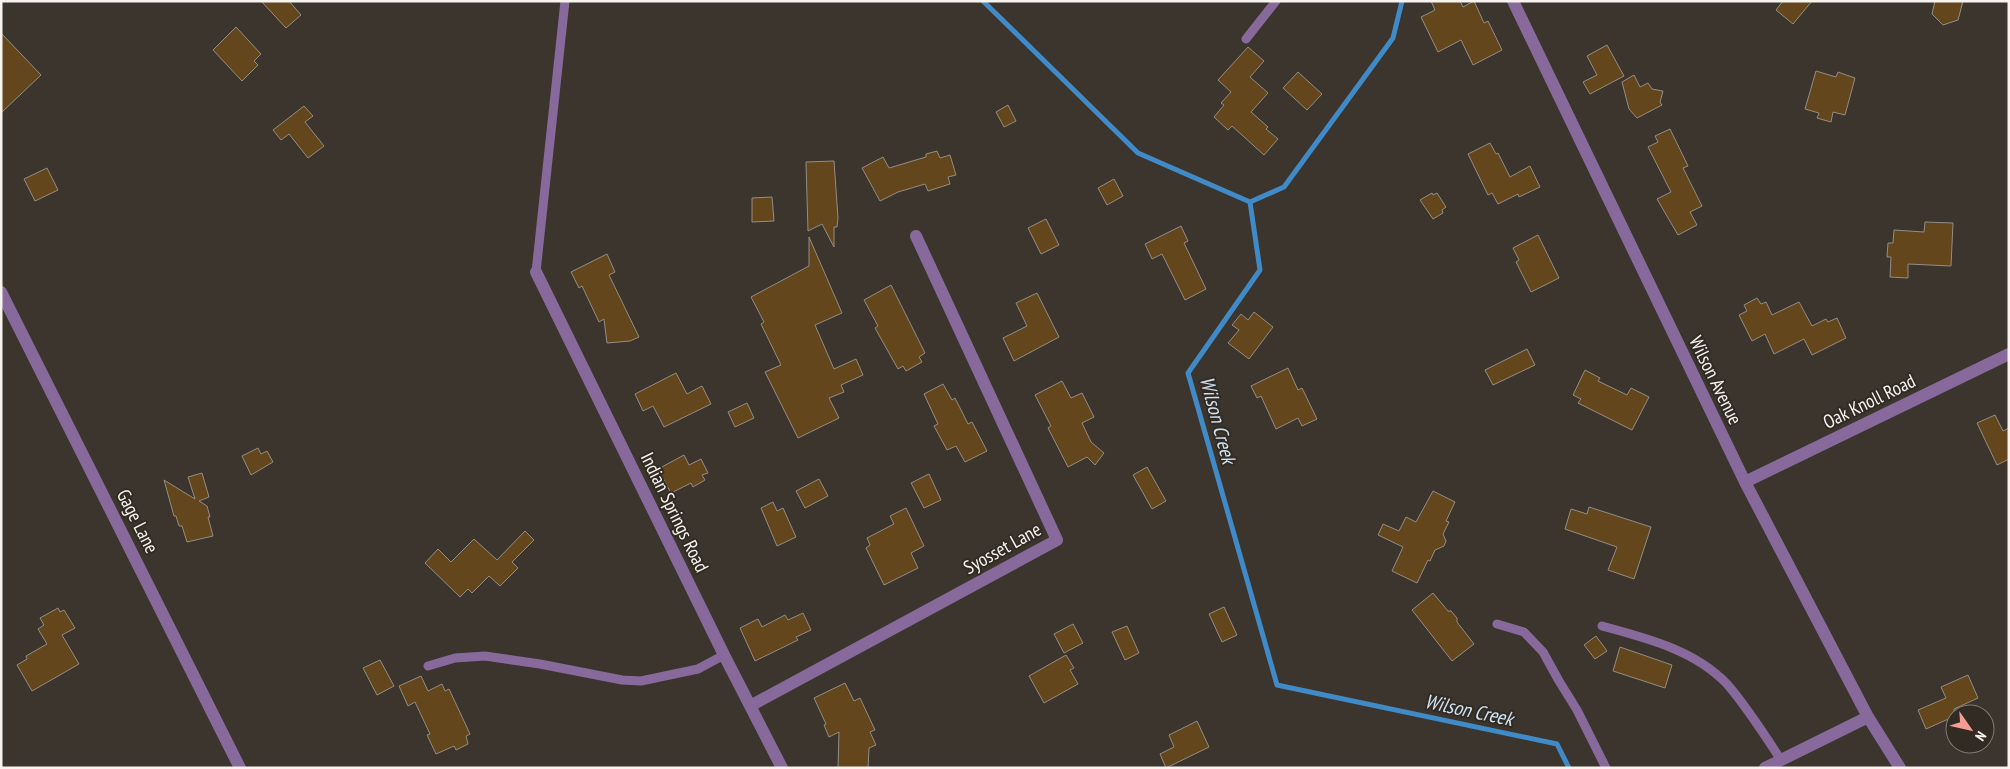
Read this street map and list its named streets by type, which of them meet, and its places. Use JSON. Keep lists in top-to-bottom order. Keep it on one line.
{"streets":{"street":["Wilson Avenue","Oak Knoll Road","Indian Springs Road","Gage Lane","Syosset Lane"]},"crossings":[["Wilson Avenue","Oak Knoll Road"],["Indian Springs Road","Syosset Lane"]],"water":["Wilson Creek"],"north":"bottom right"}
